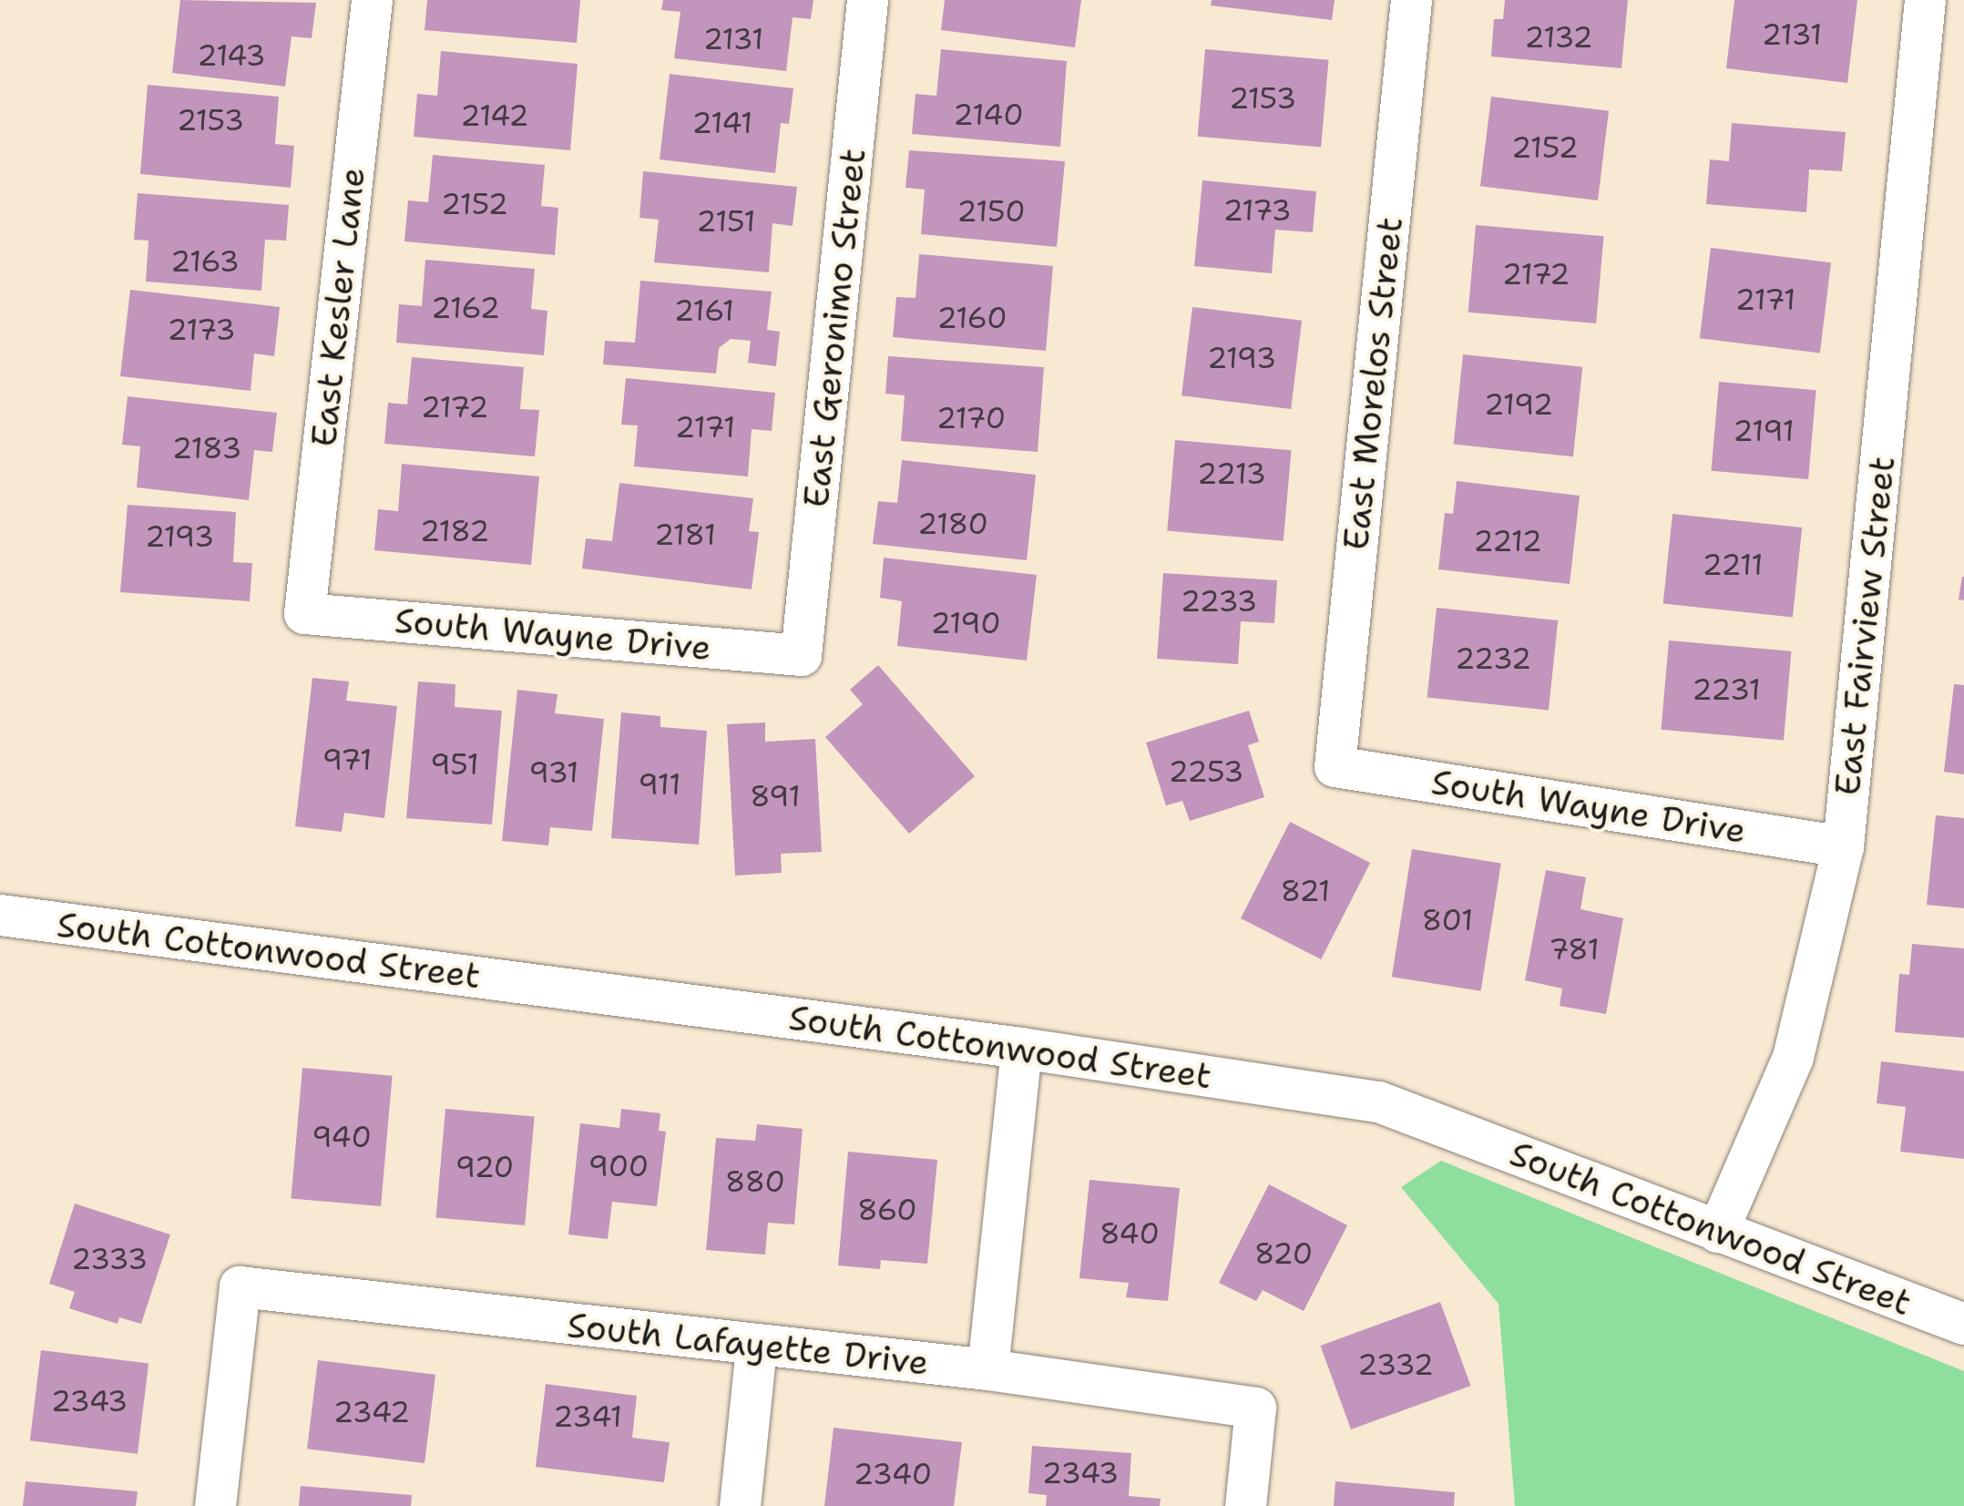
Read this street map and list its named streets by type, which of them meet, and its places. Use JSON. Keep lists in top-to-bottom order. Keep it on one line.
{"streets":{"street":["East Kesler Lane","East Geronimo Street","East Morelos Street","East Fairview Street","South Wayne Drive","South Cottonwood Street","South Lafayette Drive"]},"crossings":[["East Kesler Lane","South Wayne Drive"],["East Geronimo Street","South Wayne Drive"],["East Morelos Street","South Wayne Drive"],["East Fairview Street","South Wayne Drive"],["East Fairview Street","South Cottonwood Street"]],"house_numbers":["2131","2132","2131","2143","2153","2140","2142","2153","2141","2152","2152","2173","2150","2151","2163","2172","2171","2162","2161","2160","2173","2193","2192","2172","2170","2171","2191","2183","2213","2180","2182","2181","2193","2212","2211","2233","2190","2232","2231","971","951","2253","931","911","891","821","801","781","940","900","920","880","860","840","820","2333","2332","2343","2342","2341","2343","2340"]}
